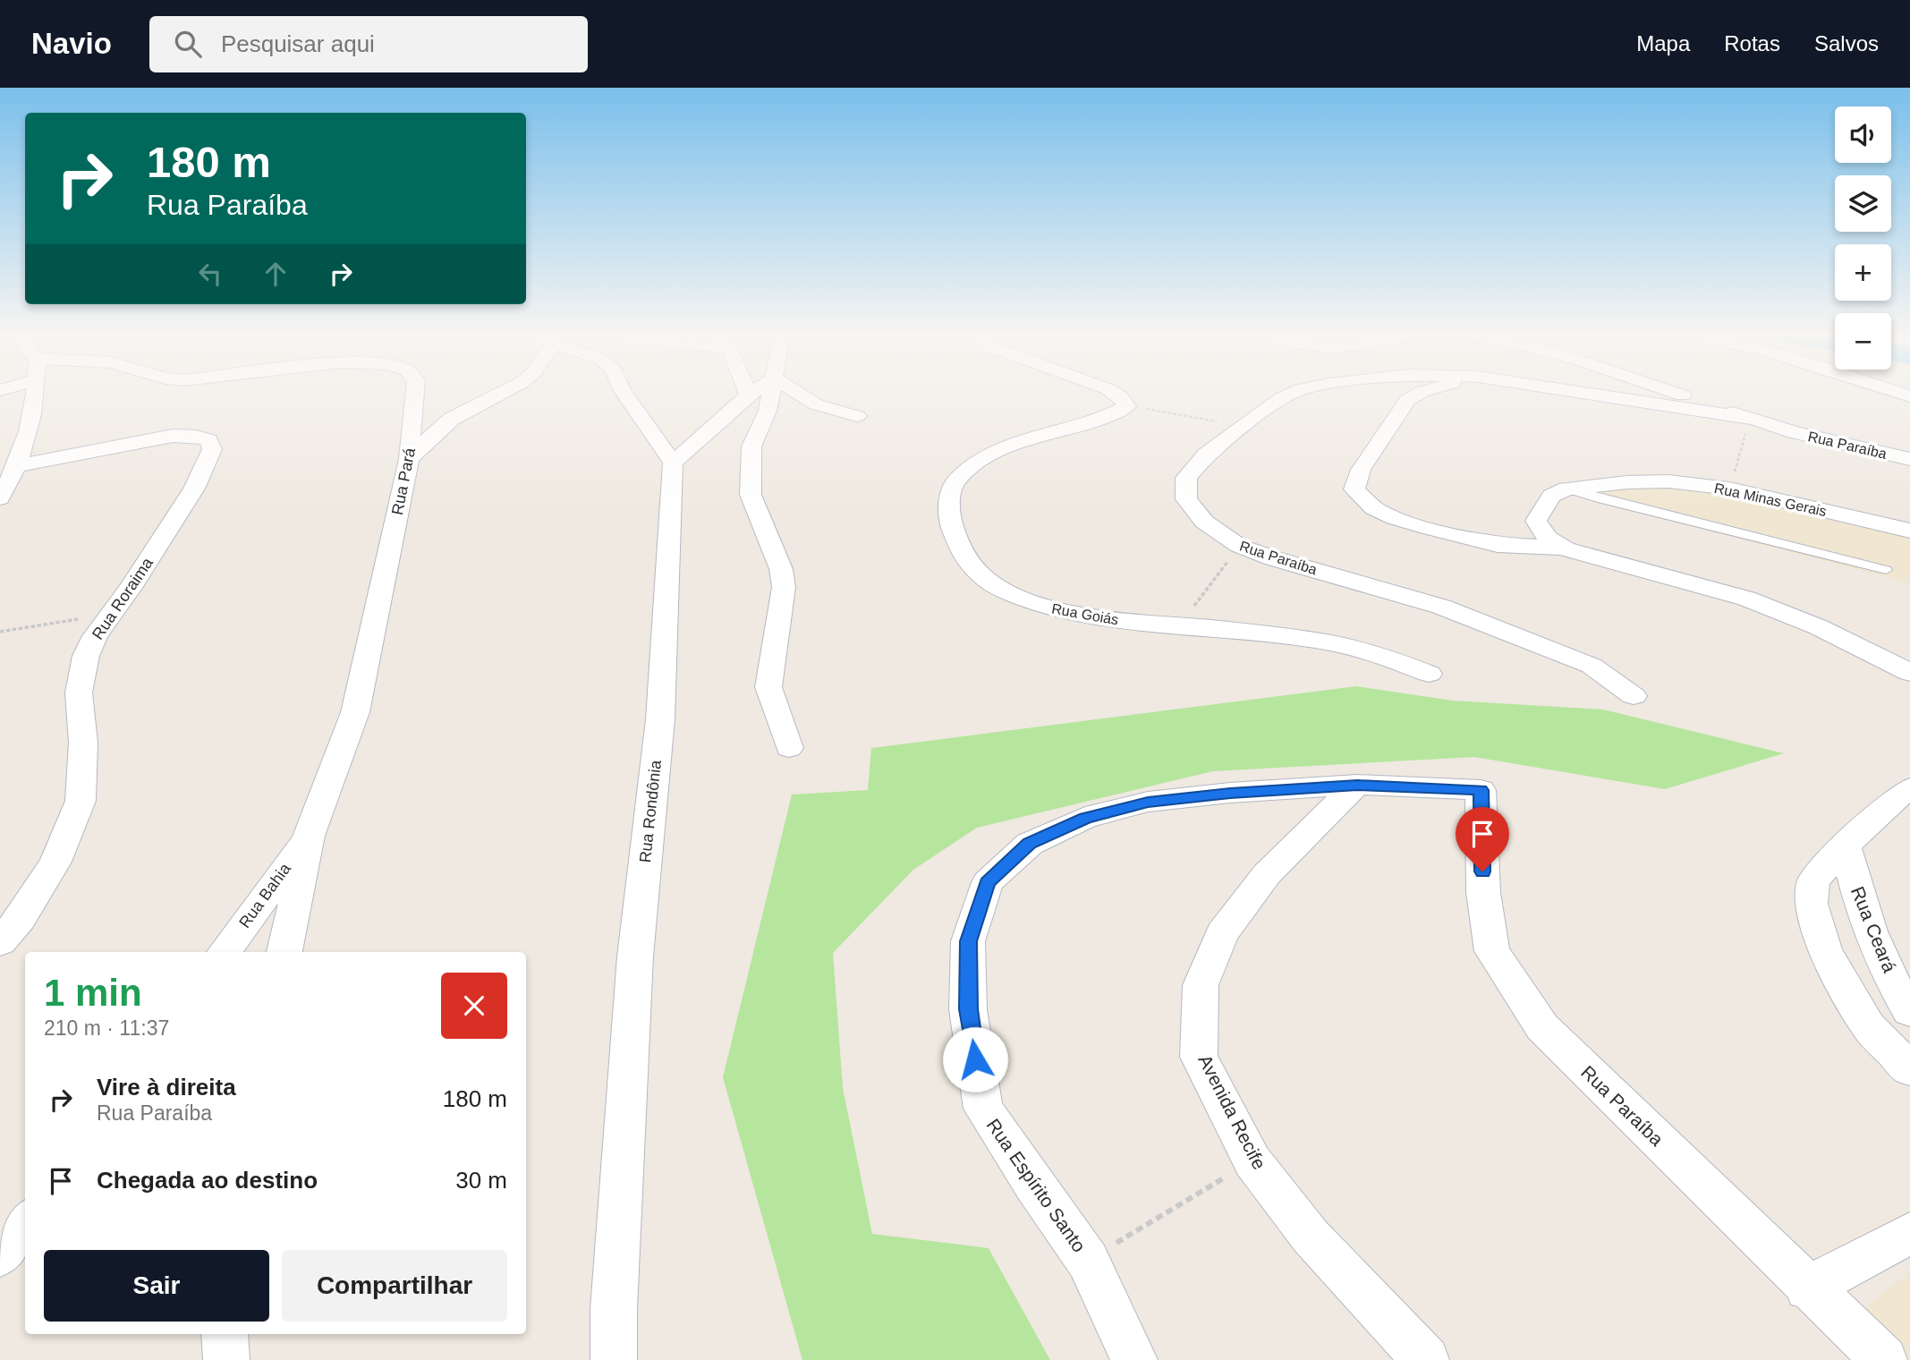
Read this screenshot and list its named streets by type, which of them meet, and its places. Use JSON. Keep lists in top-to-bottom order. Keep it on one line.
{"streets":{"street":["Rua Paraíba","Rua Pará","Rua Minas Gerais","Rua Roraima","Rua Goiás","Rua Rondônia","Rua Bahia","Rua Ceará","Avenida Recife","Rua Espírito Santo"]},"crossings":[["Rua Paraíba","Rua Espírito Santo"],["Rua Pará","Rua Bahia"],["Avenida Recife","Rua Espírito Santo"]],"page":{"header":"Navio","search":"Pesquisar aqui","nav":["Mapa","Rotas","Salvos"],"map_buttons":["+","−"],"turn":["180 m","Rua Paraíba"],"heading":["1 min","210 m · 11:37"],"list":[{"name":"Vire à direita","note":"Rua Paraíba","value":"180 m"},{"name":"Chegada ao destino","value":"30 m"}],"buttons":["Sair","Compartilhar"]}}
